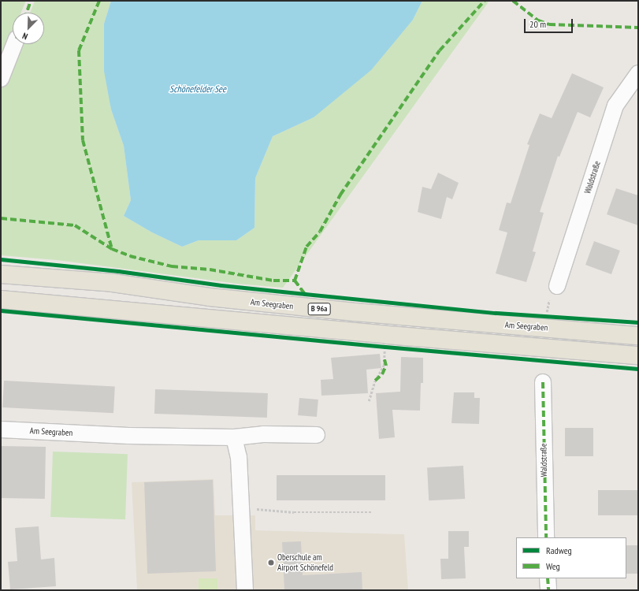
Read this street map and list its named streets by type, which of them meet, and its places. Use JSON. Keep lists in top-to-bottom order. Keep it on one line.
{"streets":{"main road":["Am Seegraben","B 96a"],"street":["Waldstraße"]},"water":["Schönefelder See"],"places":["Oberschule am Airport Schönefeld"],"legend":["Radweg","Weg"],"scale_bar":"20 m","north":"bottom left"}
